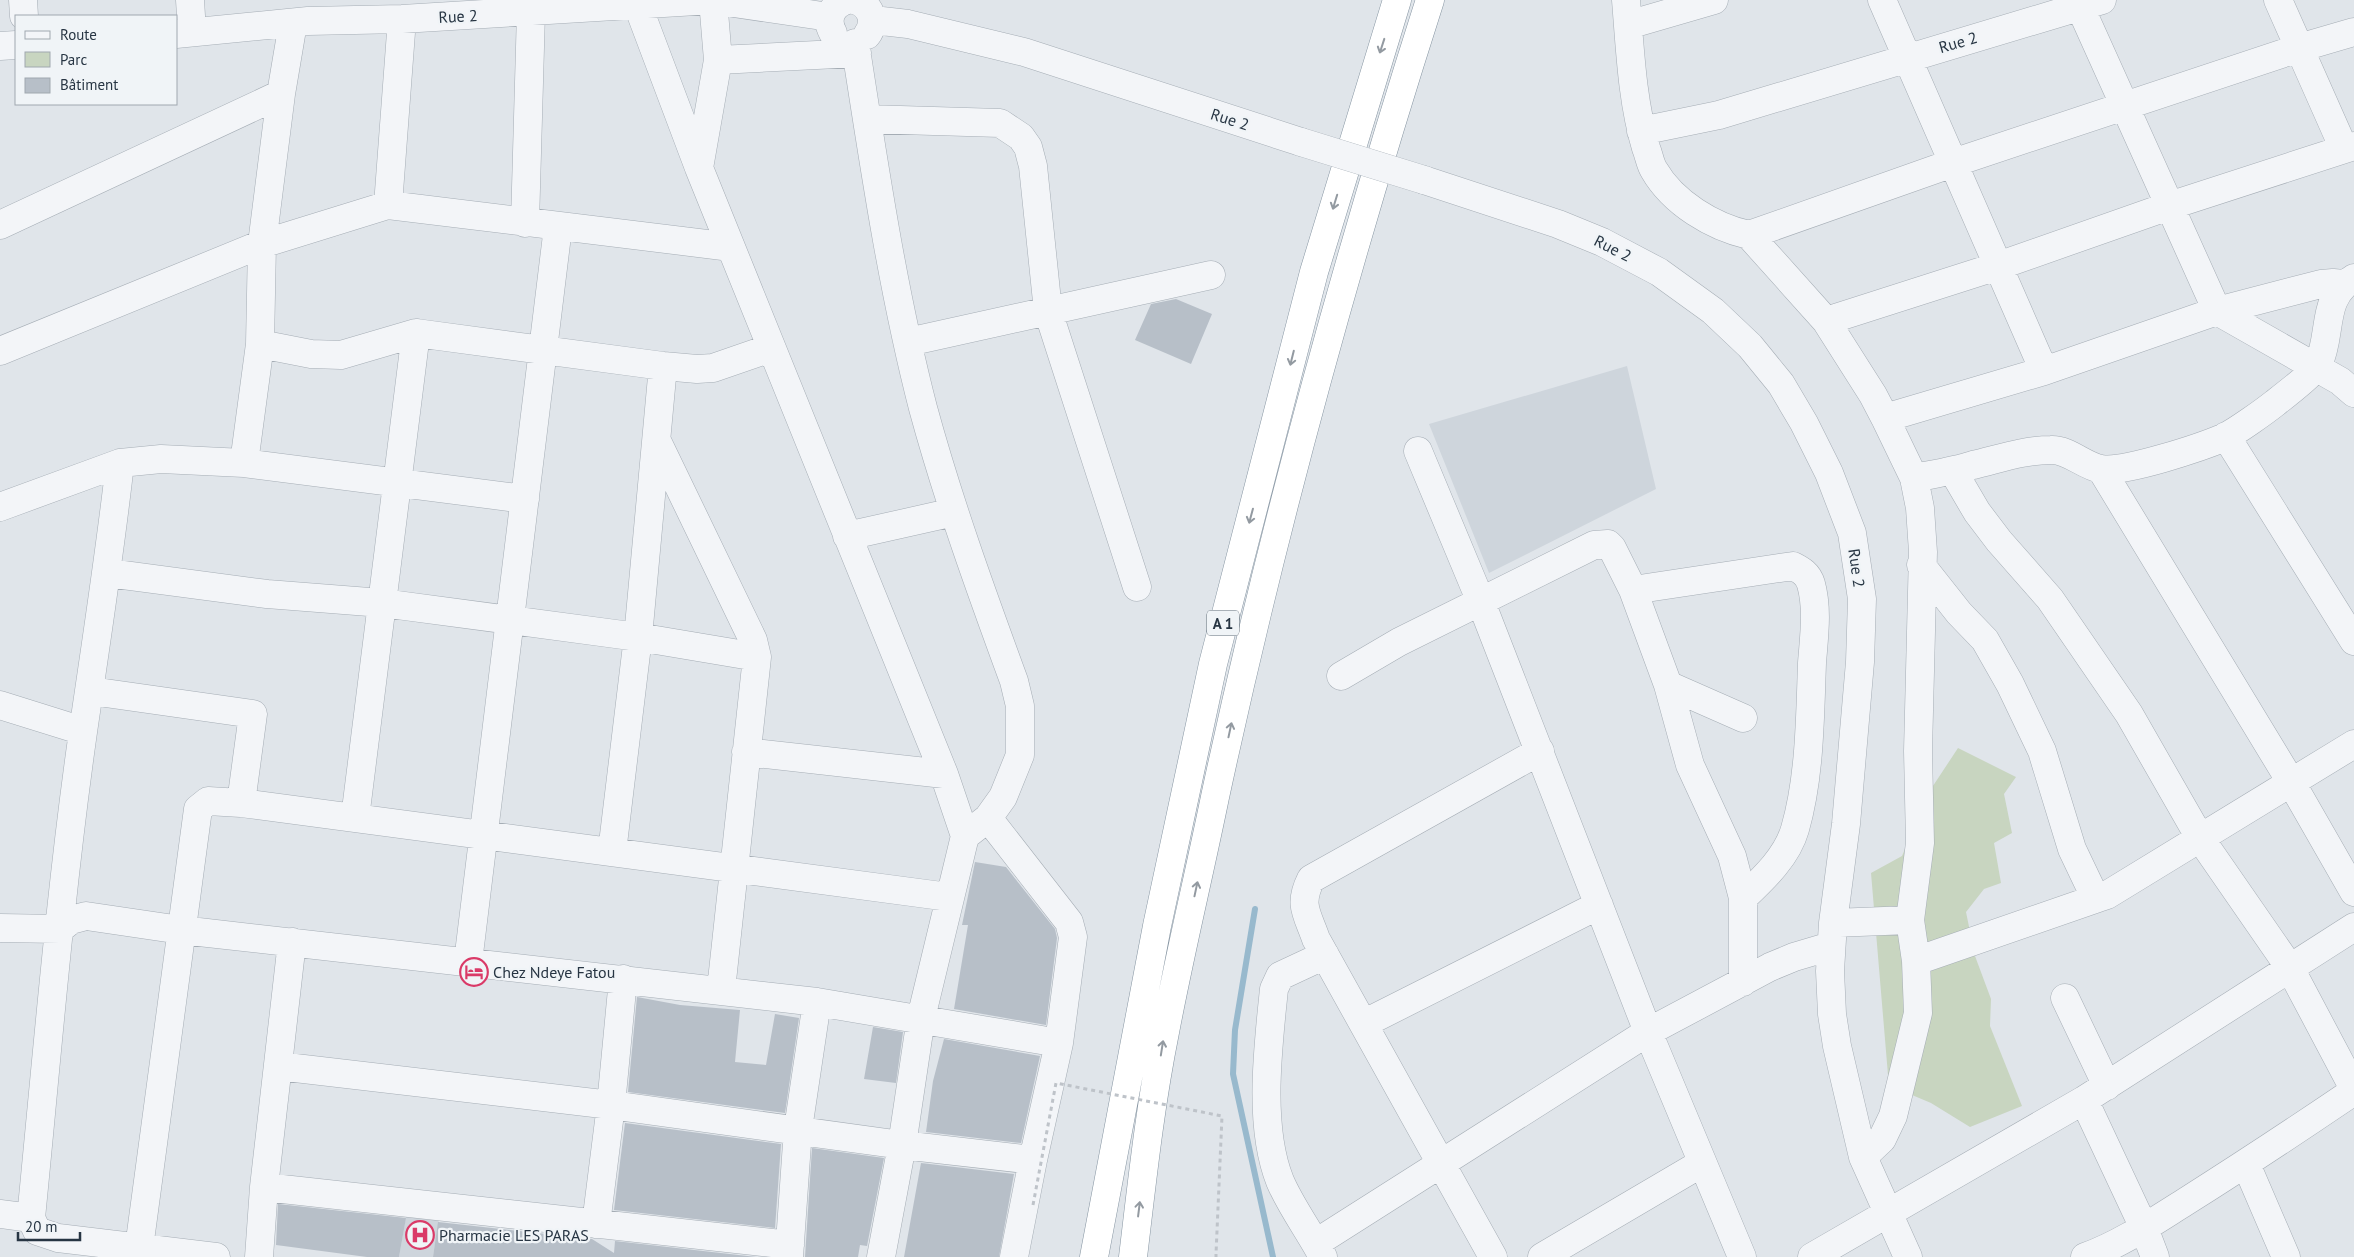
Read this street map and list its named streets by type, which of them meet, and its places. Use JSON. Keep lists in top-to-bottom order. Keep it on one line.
{"streets":{"highway":["A 1"],"street":["Rue 2"]},"places":{"hotel":["Chez Ndeye Fatou"],"hospital":["Pharmacie LES PARAS"]},"legend":["Route","Parc","Bâtiment"],"scale_bar":"20 m"}
